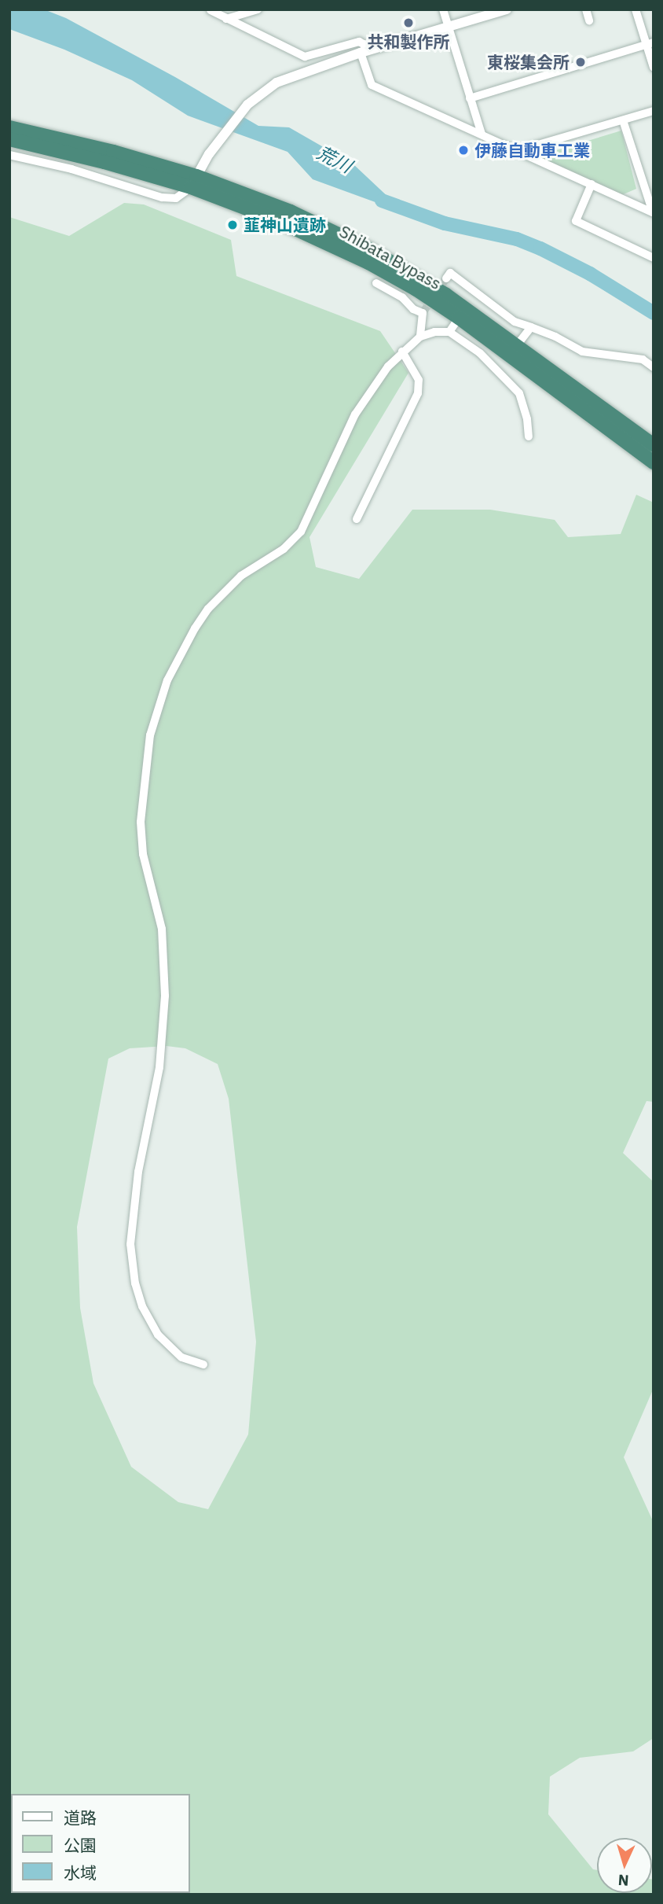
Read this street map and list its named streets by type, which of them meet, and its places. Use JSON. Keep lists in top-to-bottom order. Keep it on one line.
{"streets":{"highway":["Shibata Bypass"]},"water":["荒川"],"places":["共和製作所","東桜集会所","伊藤自動車工業","韮神山遺跡"],"legend":["道路","公園","水域"],"north":"bottom"}
